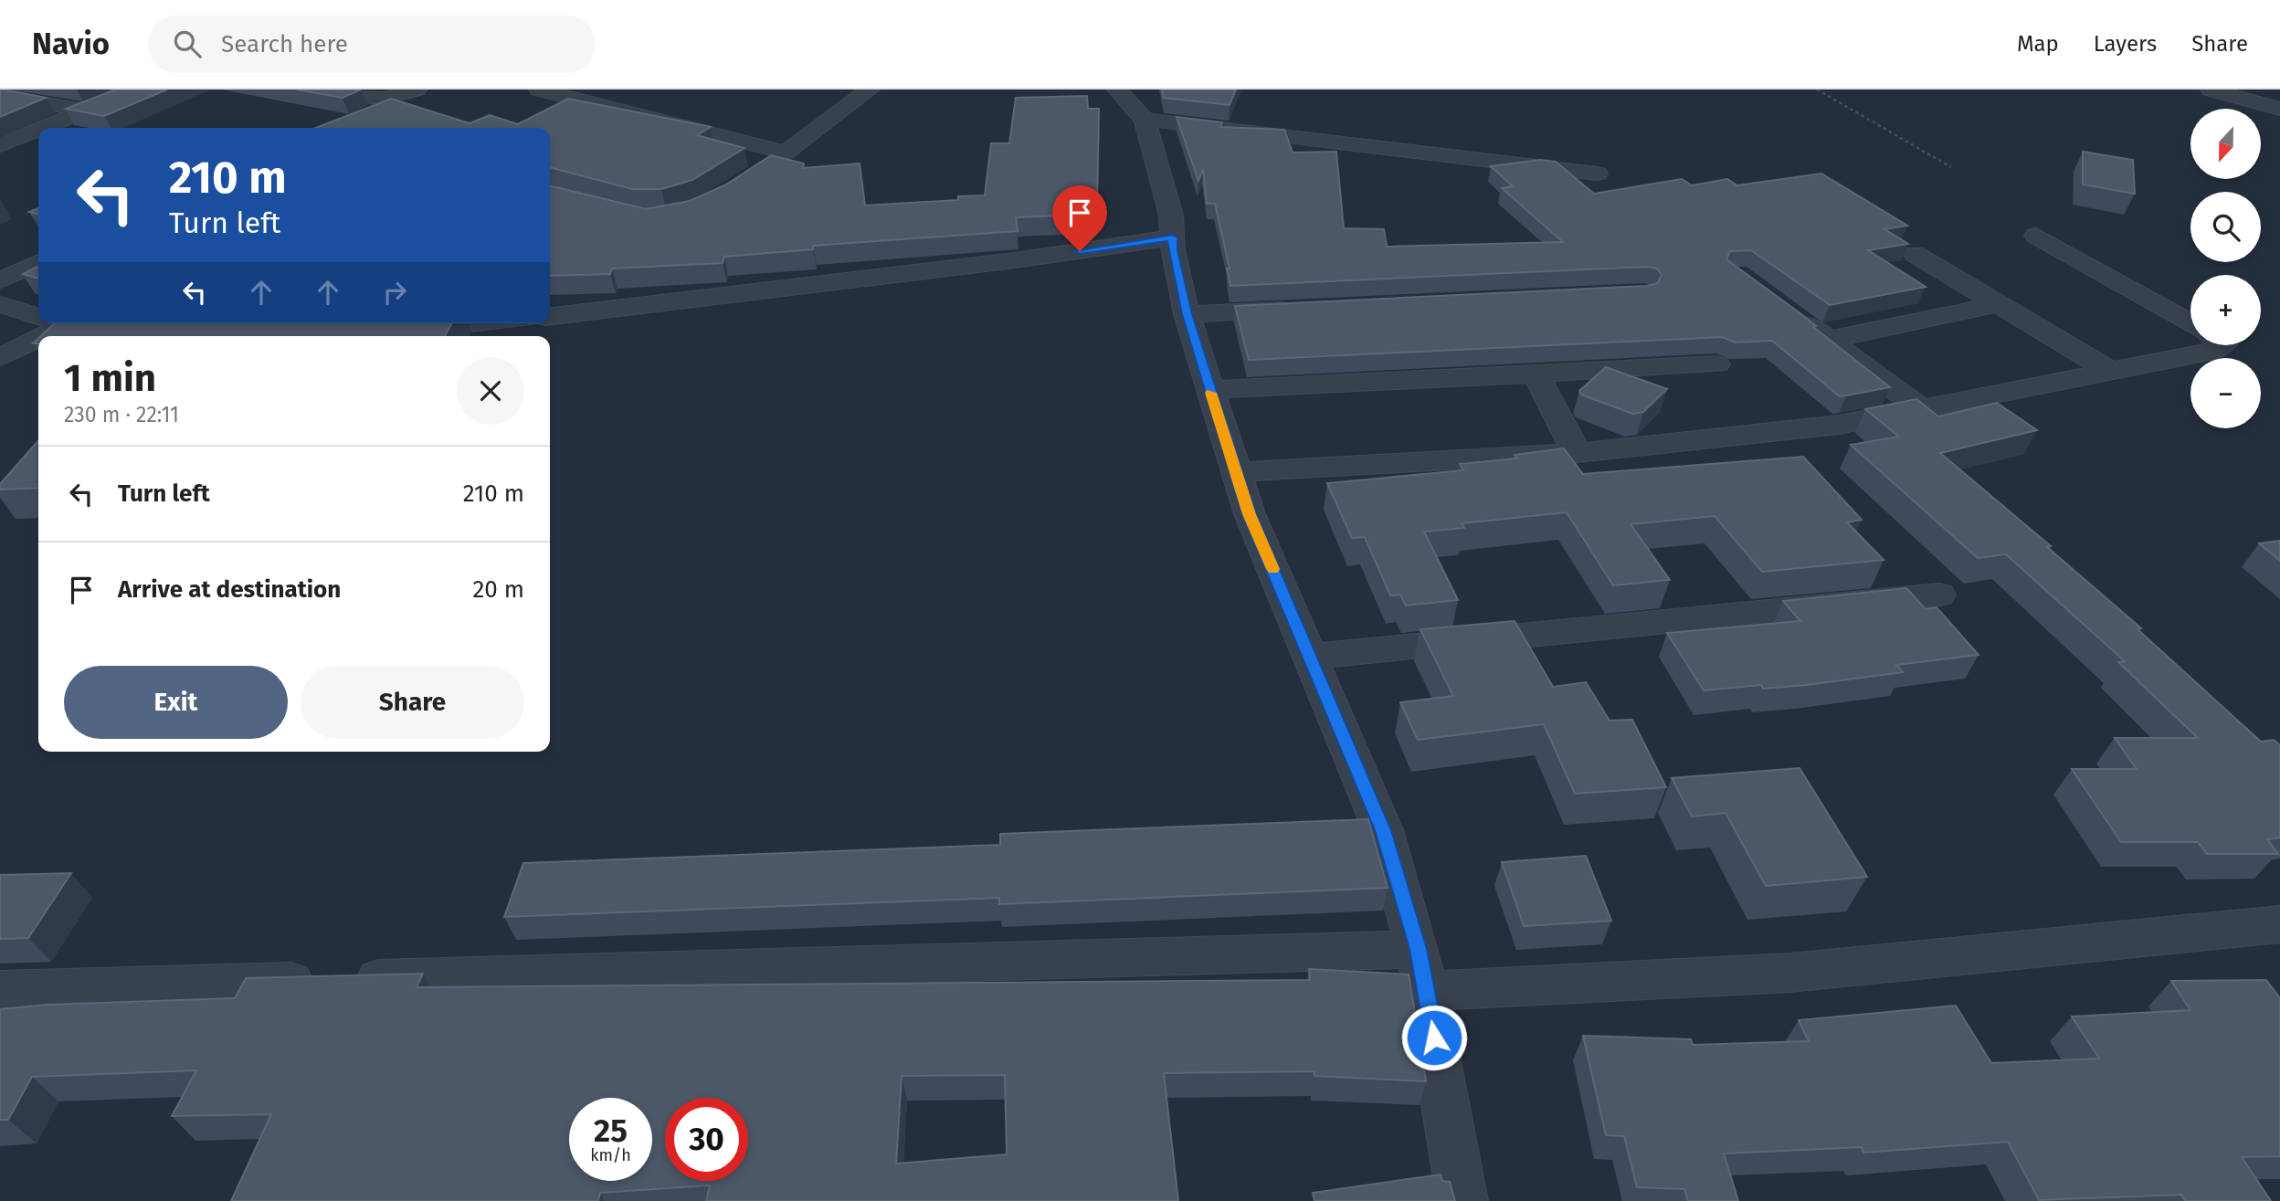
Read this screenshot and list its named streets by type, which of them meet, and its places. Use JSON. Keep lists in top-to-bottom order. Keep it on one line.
{"north":"bottom","page":{"header":"Navio","search":"Search here","nav":["Map","Layers","Share"],"map_buttons":["+","−"],"turn":["210 m","Turn left"],"heading":["1 min","230 m · 22:11"],"list":[{"name":"Turn left","value":"210 m"},{"name":"Arrive at destination","value":"20 m"}],"buttons":["Exit","Share"],"speed":"25 km/h","limit":"30"}}
